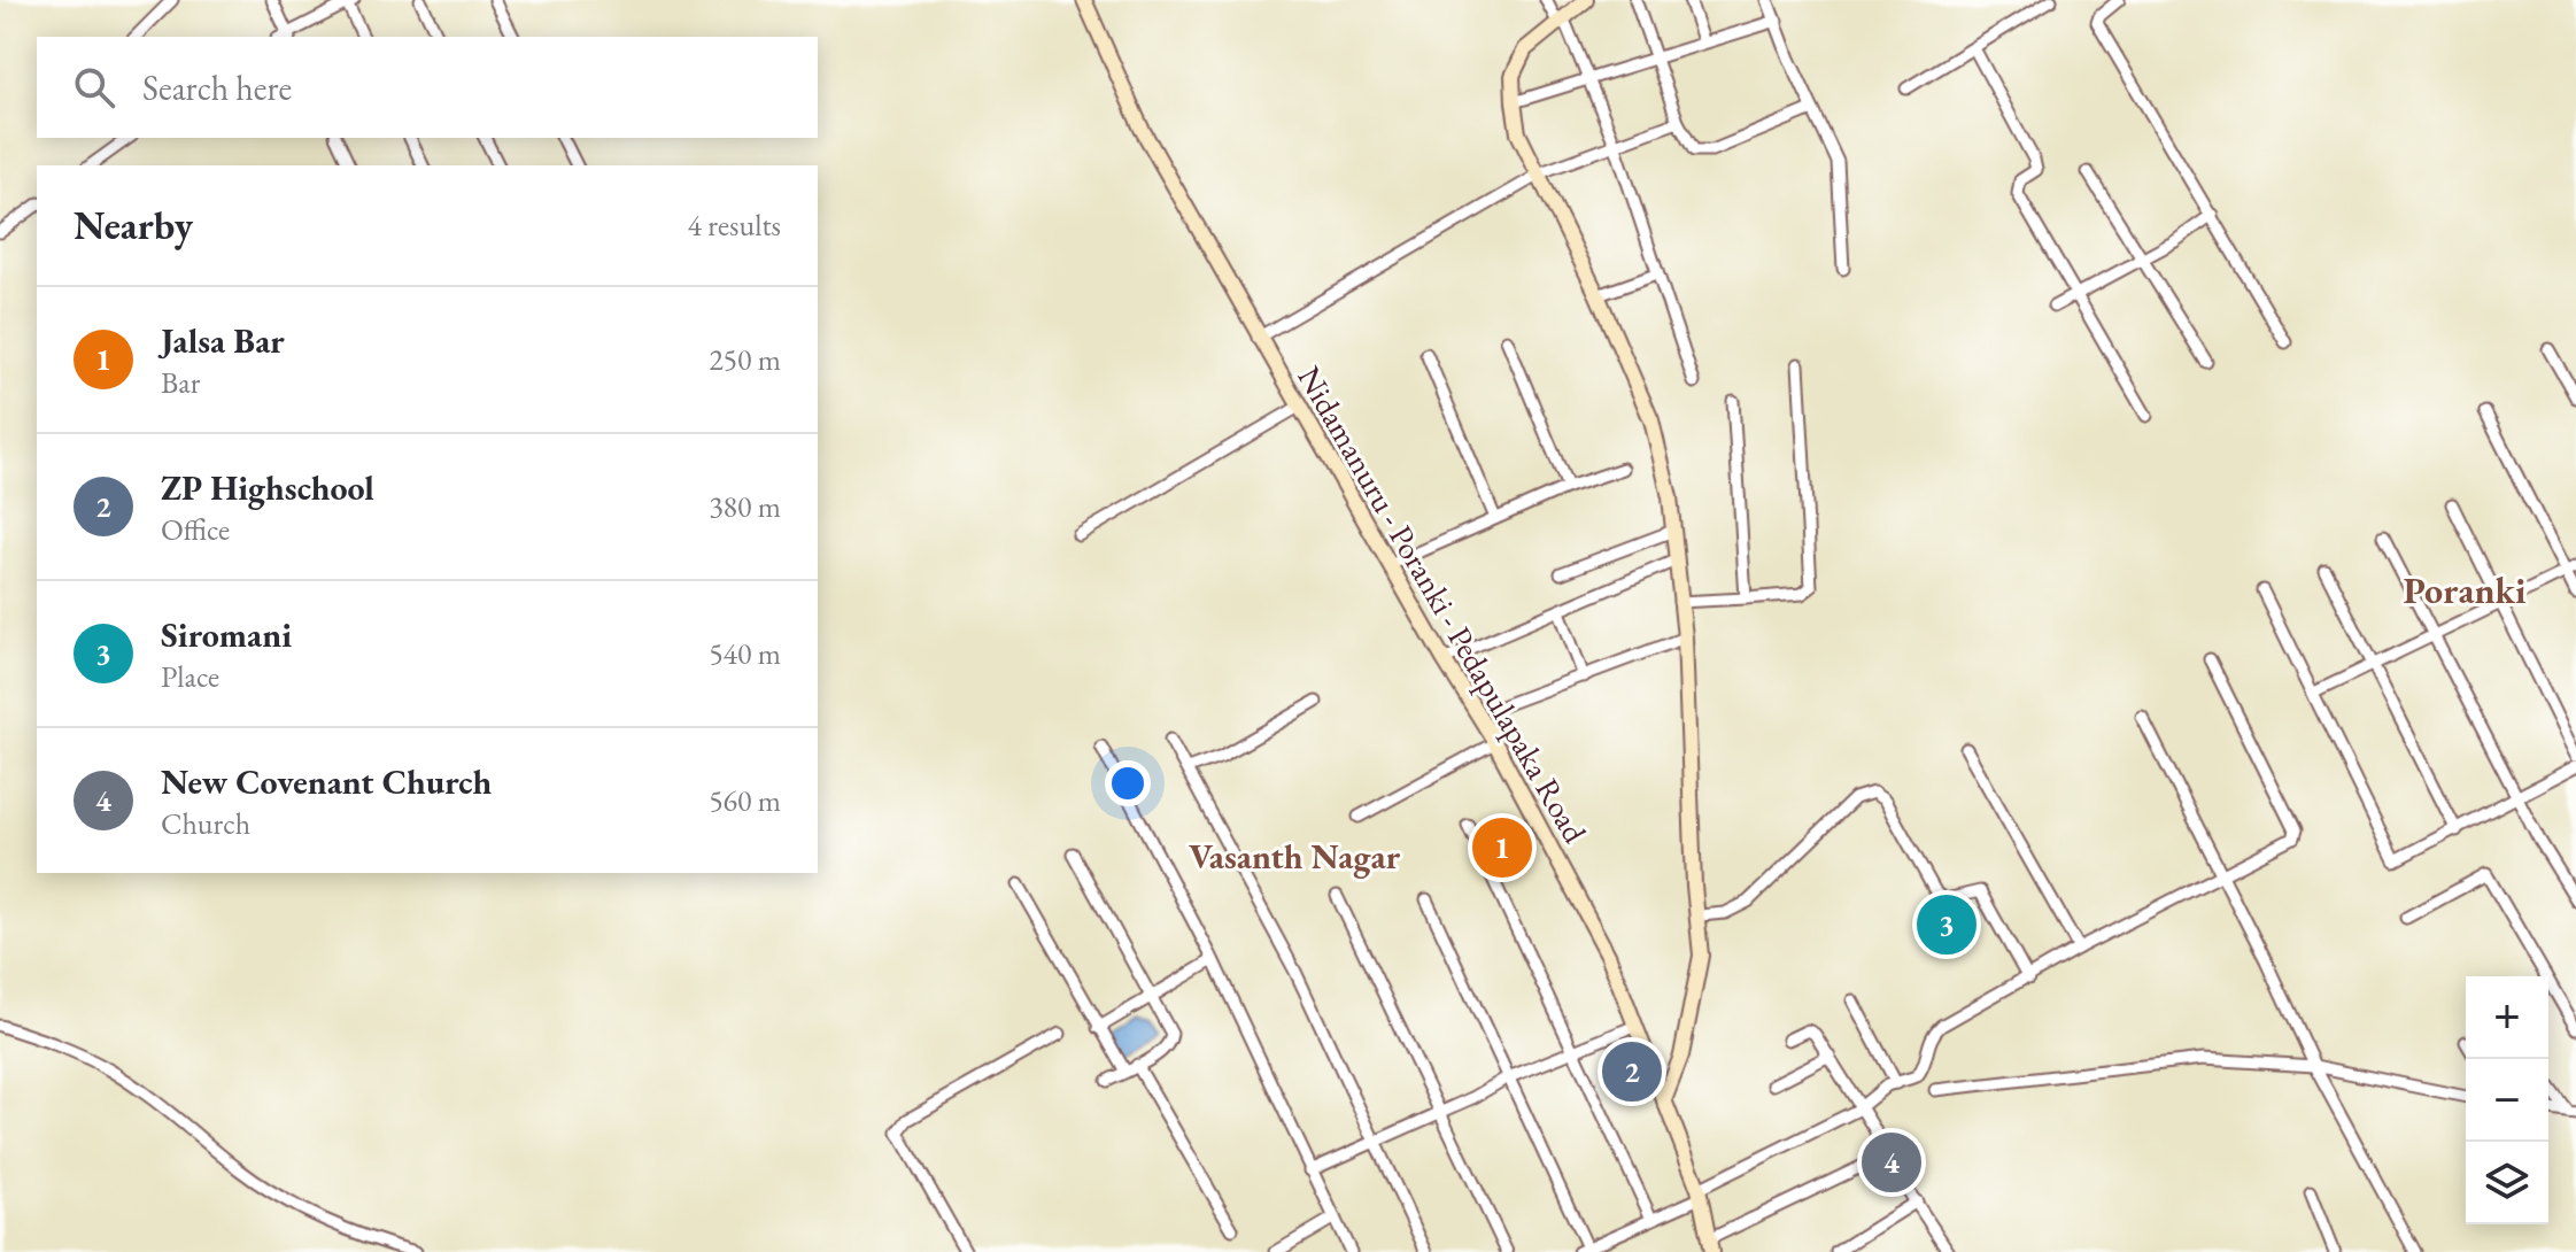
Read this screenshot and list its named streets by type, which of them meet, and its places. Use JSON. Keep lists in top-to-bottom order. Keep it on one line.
{"streets":{"main road":["Nidamanuru - Poranki - Pedapulapaka Road"]},"districts":["Poranki","Vasanth Nagar"],"page":{"search":"Search here","heading":["Nearby","4 results"],"list":[{"mark":"1","name":"Jalsa Bar","note":"Bar","value":"250 m"},{"mark":"2","name":"ZP Highschool","note":"Office","value":"380 m"},{"mark":"3","name":"Siromani","note":"Place","value":"540 m"},{"mark":"4","name":"New Covenant Church","note":"Church","value":"560 m"}],"pins":["1","3","2","4"],"map_buttons":["+","−"]}}
